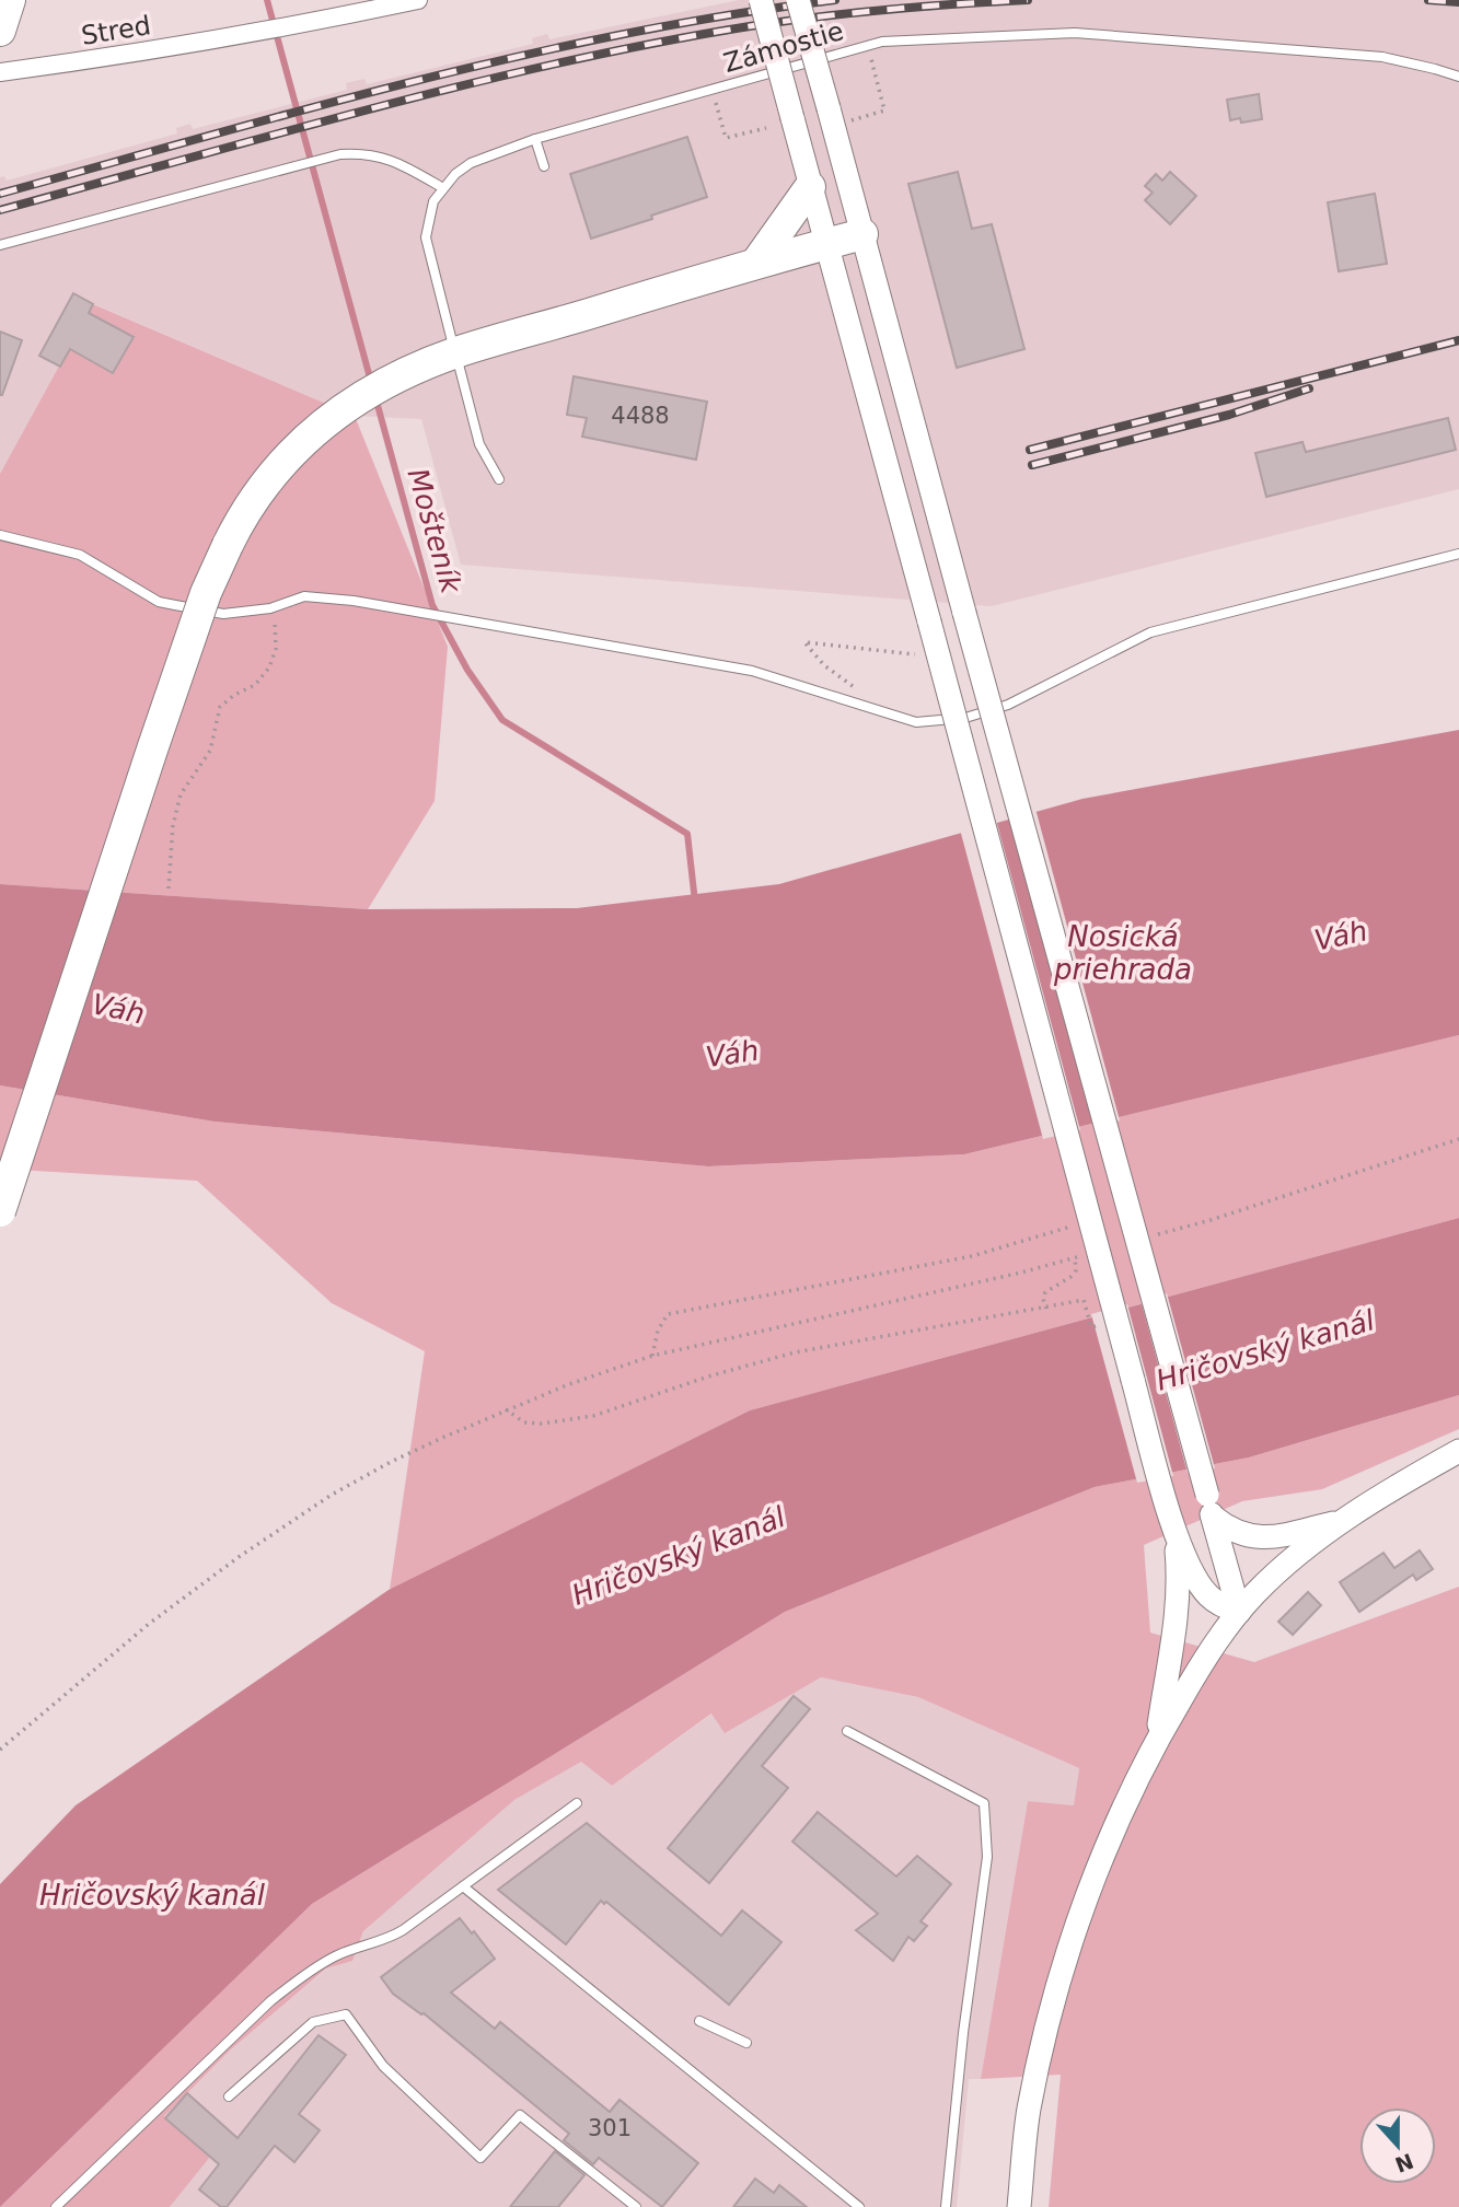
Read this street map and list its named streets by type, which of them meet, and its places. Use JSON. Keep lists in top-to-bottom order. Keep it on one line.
{"streets":{"street":["Stred"],"lane":["Zámostie"]},"water":["Mošteník","Váh","Nosická priehrada","Hričovský kanál"],"house_numbers":["4488","301"],"north":"bottom"}
